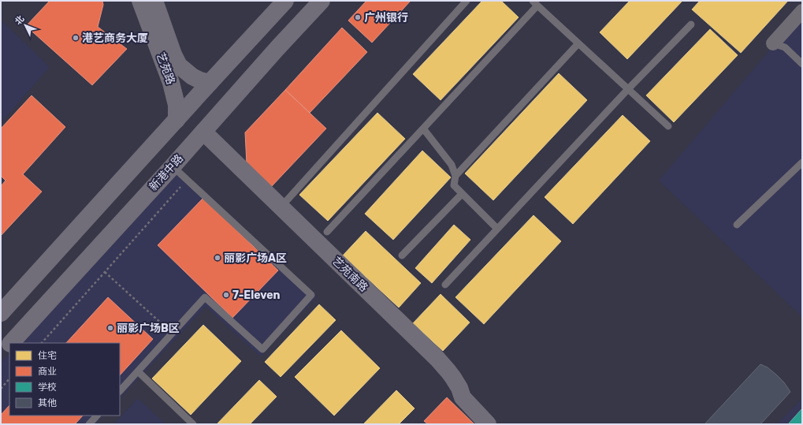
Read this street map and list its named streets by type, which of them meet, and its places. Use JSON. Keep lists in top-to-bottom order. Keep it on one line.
{"streets":{"main road":["新港中路"],"street":["艺苑路","艺苑南路"]},"crossings":[["新港中路","艺苑南路"]],"places":["广州银行","港艺商务大厦","丽影广场A区","7-Eleven","丽影广场B区"],"legend":["住宅","商业","学校","其他"],"north":"top left"}
